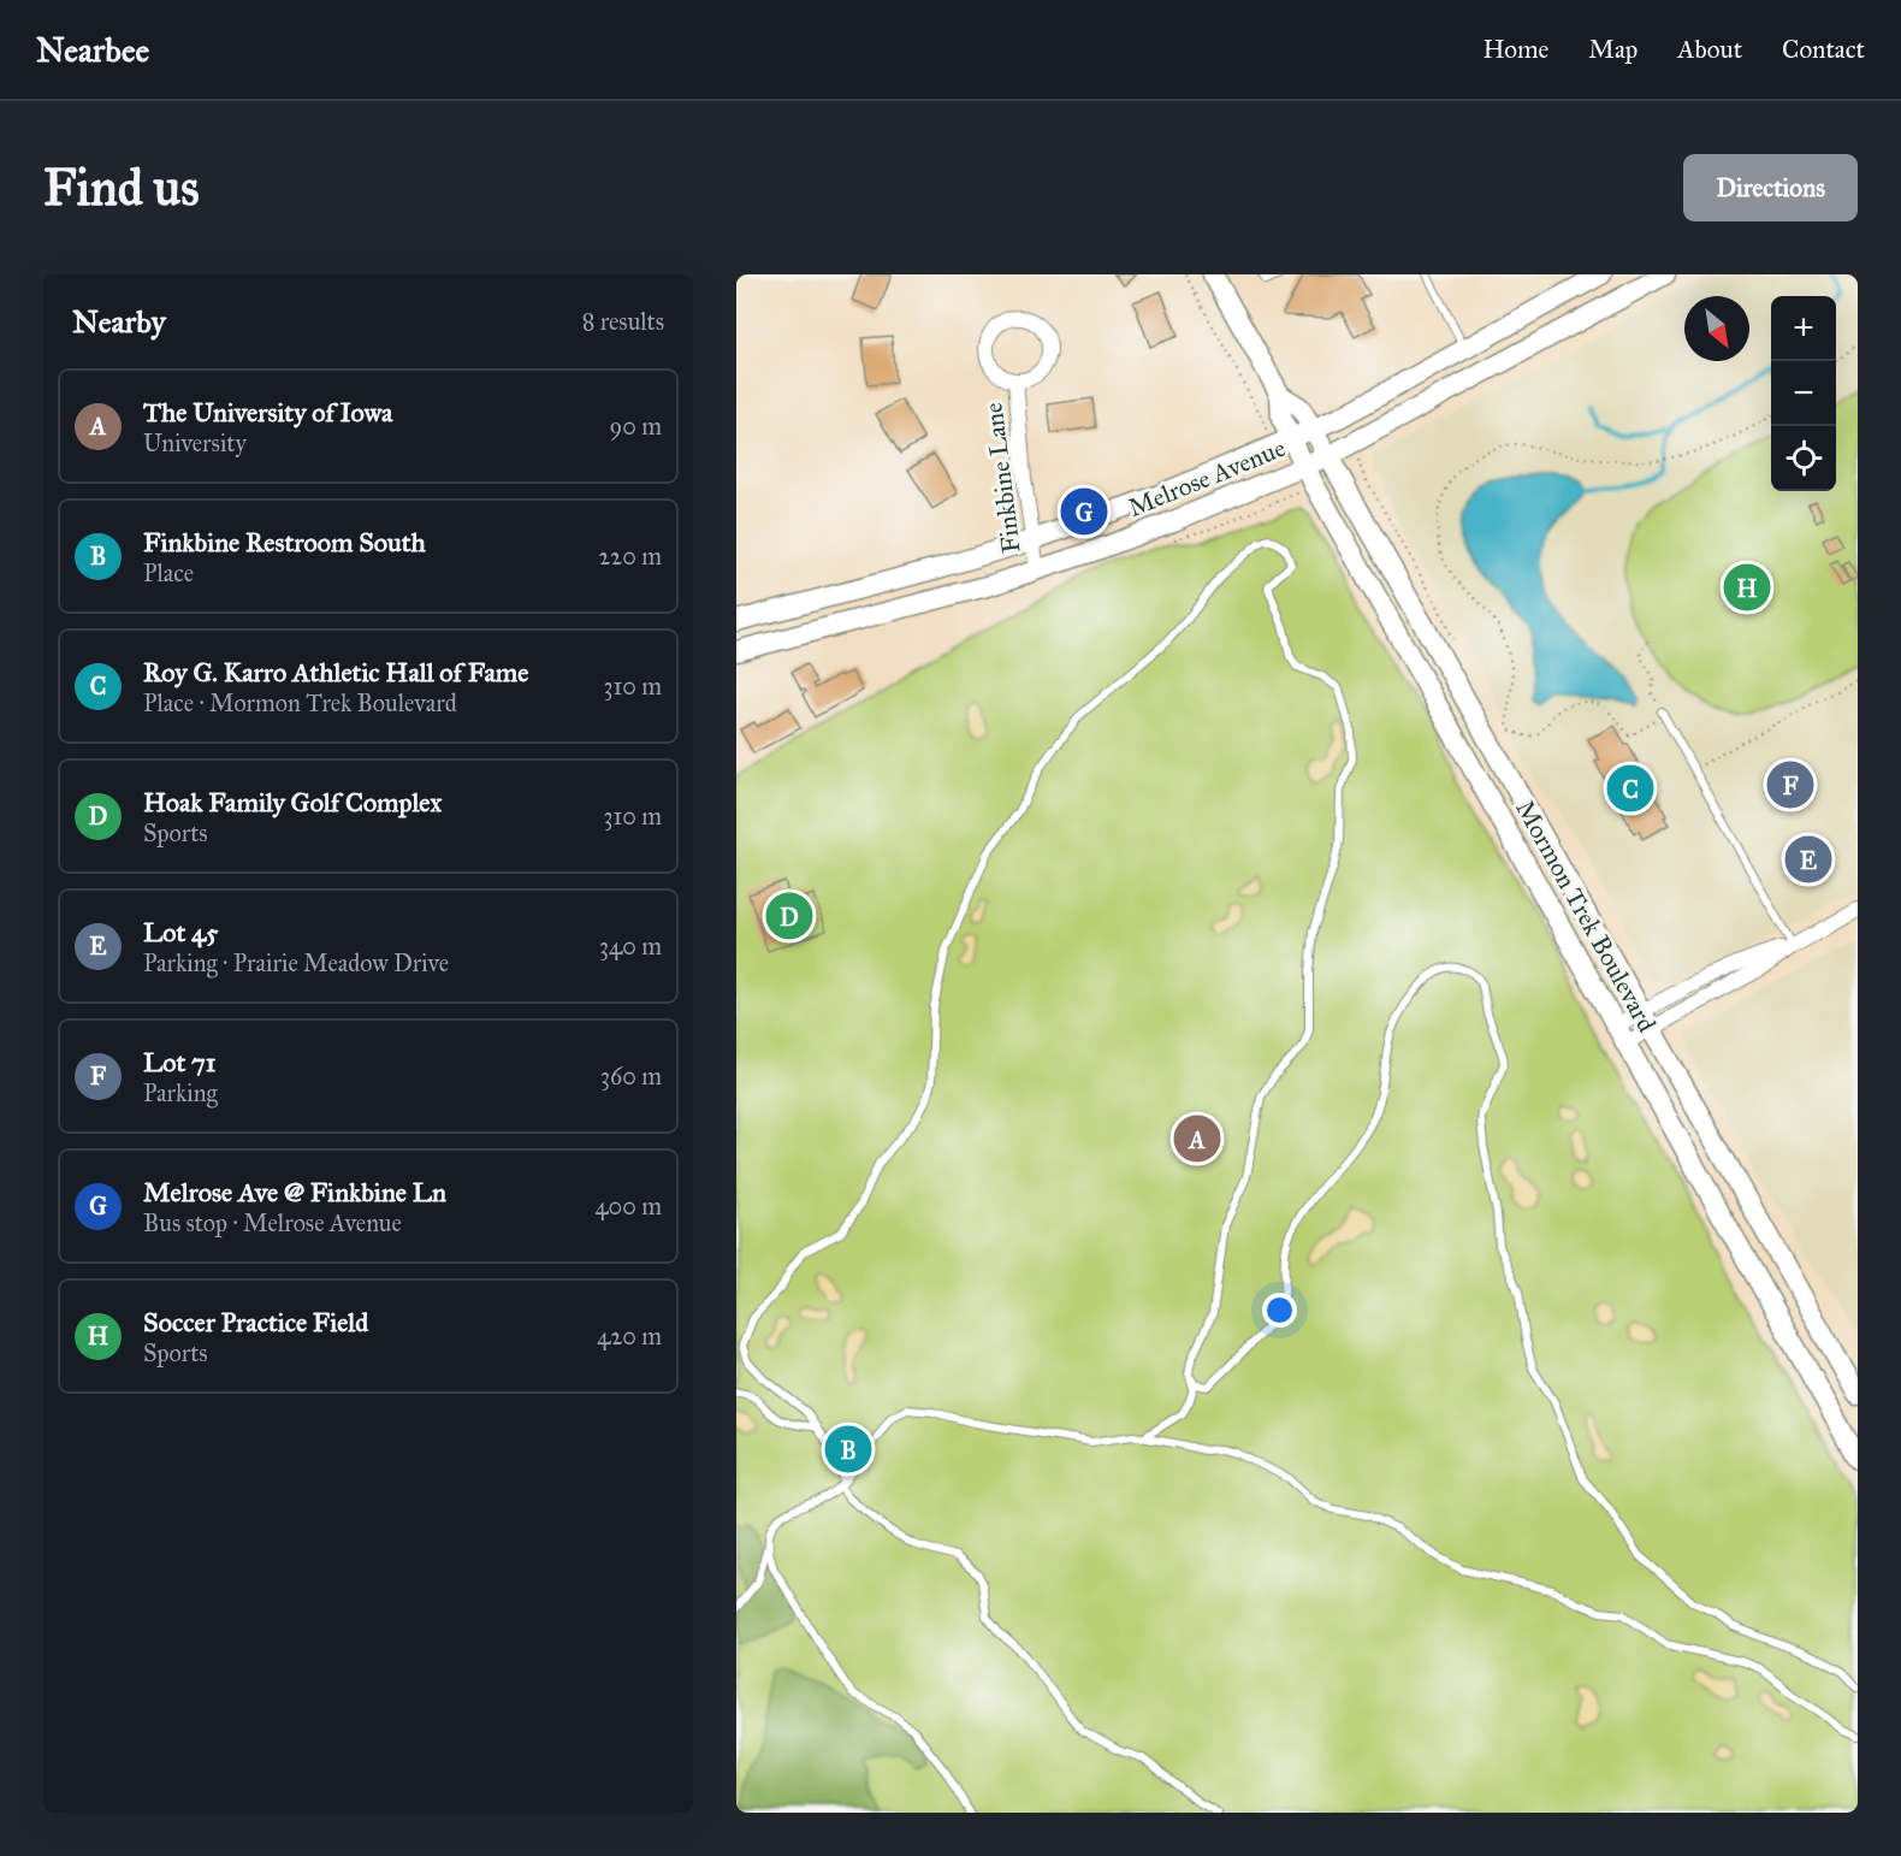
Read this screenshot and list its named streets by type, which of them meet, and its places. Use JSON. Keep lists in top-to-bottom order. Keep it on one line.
{"streets":{"main road":["Melrose Avenue","Mormon Trek Boulevard"],"street":["Finkbine Lane"]},"crossings":[["Finkbine Lane","Melrose Avenue"],["Melrose Avenue","Mormon Trek Boulevard"]],"north":"bottom right","page":{"header":"Nearbee","nav":["Home","Map","About","Contact"],"buttons":"Directions","title":"Find us","heading":["Nearby","8 results"],"map_buttons":["+","−"],"list":[{"mark":"A","name":"The University of Iowa","note":"University","value":"90 m"},{"mark":"B","name":"Finkbine Restroom South","note":"Place","value":"220 m"},{"mark":"C","name":"Roy G. Karro Athletic Hall of Fame","note":"Place · Mormon Trek Boulevard","value":"310 m"},{"mark":"D","name":"Hoak Family Golf Complex","note":"Sports","value":"310 m"},{"mark":"E","name":"Lot 45","note":"Parking · Prairie Meadow Drive","value":"340 m"},{"mark":"F","name":"Lot 71","note":"Parking","value":"360 m"},{"mark":"G","name":"Melrose Ave @ Finkbine Ln","note":"Bus stop · Melrose Avenue","value":"400 m"},{"mark":"H","name":"Soccer Practice Field","note":"Sports","value":"420 m"}],"pins":["G","H","F","C","E","D","A","B"]}}
